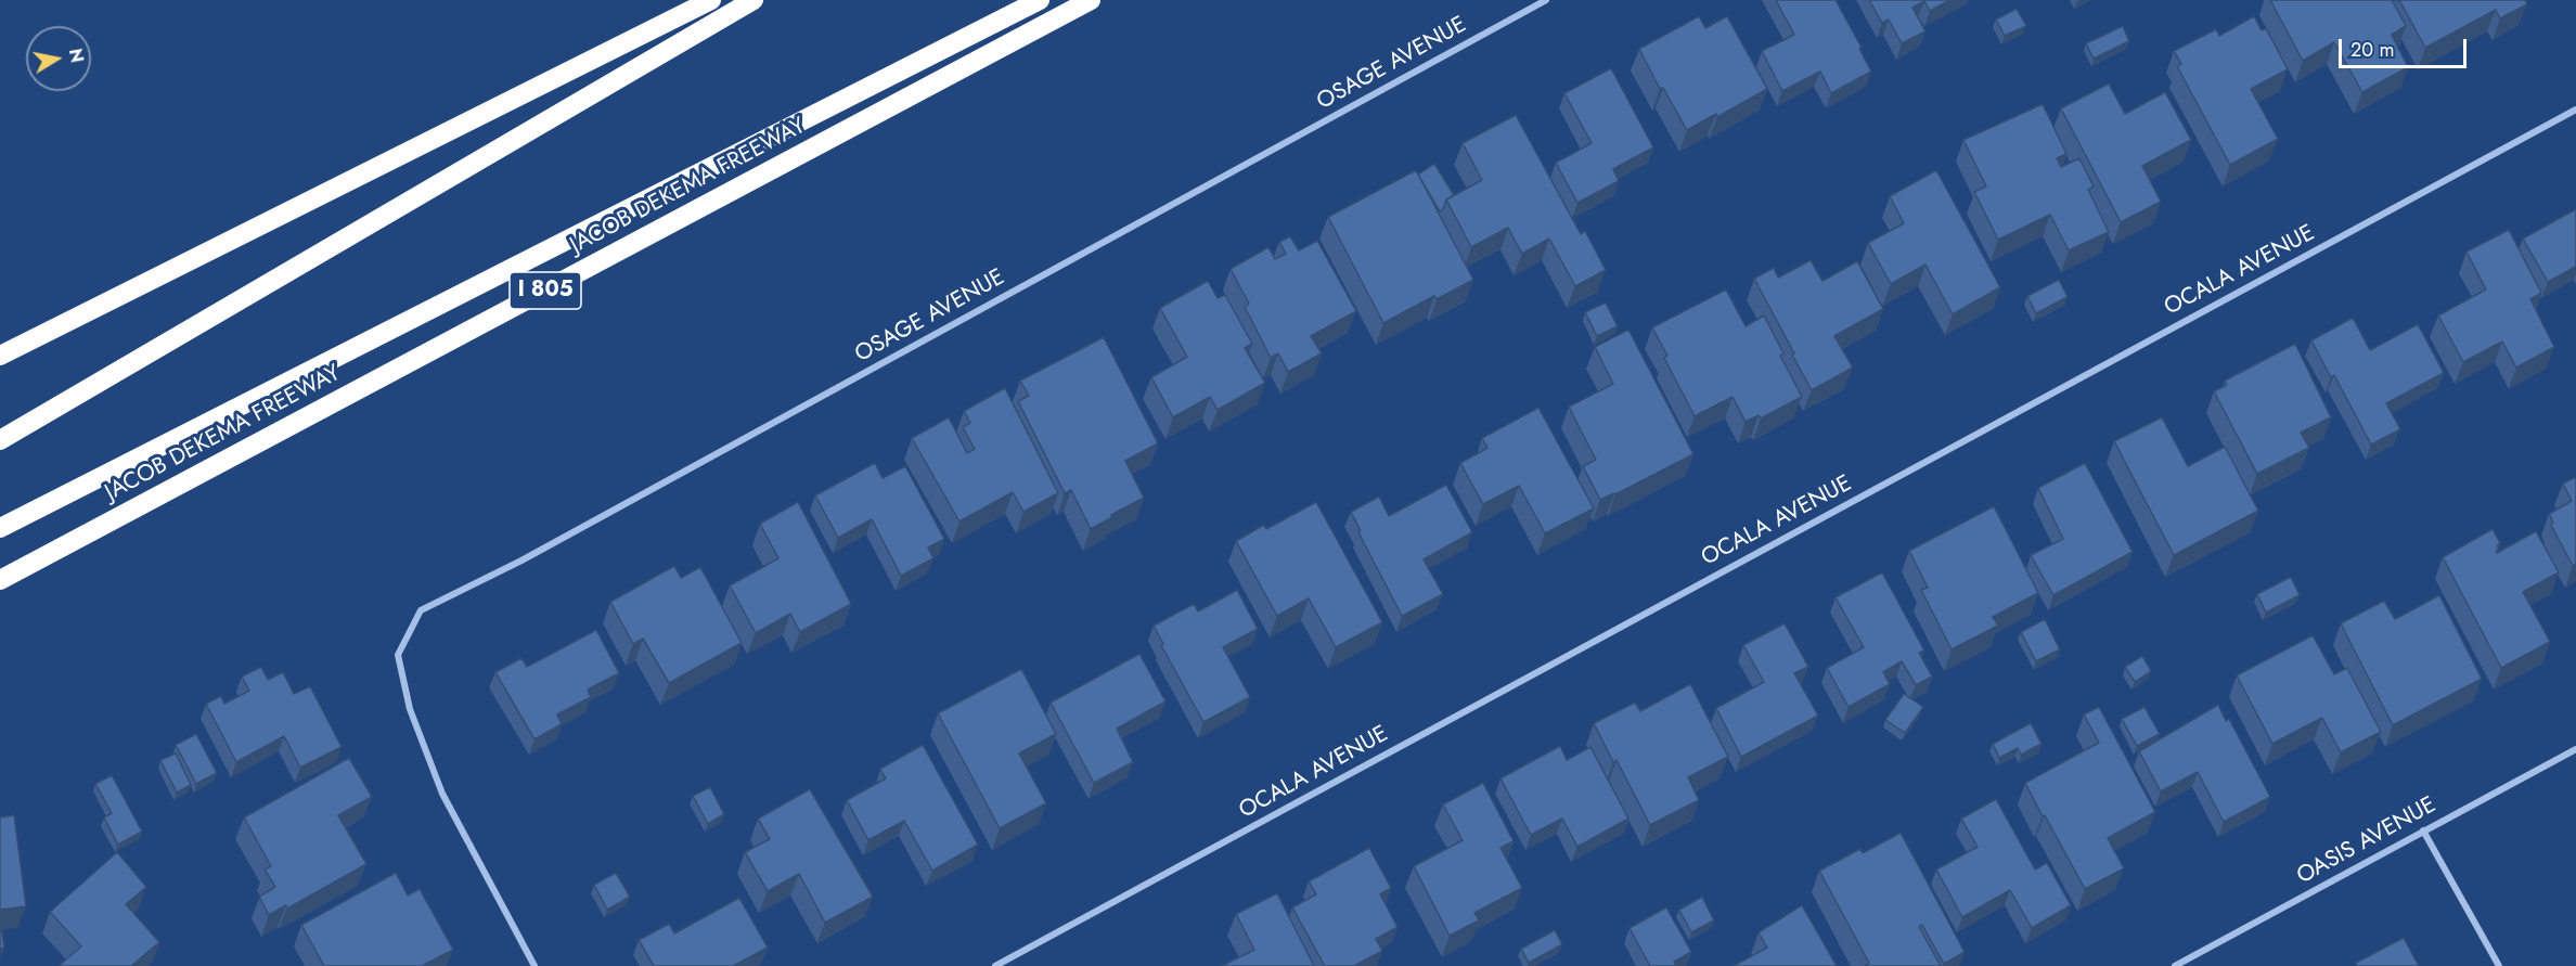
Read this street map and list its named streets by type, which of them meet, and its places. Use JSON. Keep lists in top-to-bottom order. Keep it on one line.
{"streets":{"highway":["JACOB DEKEMA FREEWAY","I 805"],"street":["OSAGE AVENUE","OCALA AVENUE","OASIS AVENUE"]},"scale_bar":"20 m","north":"right"}
